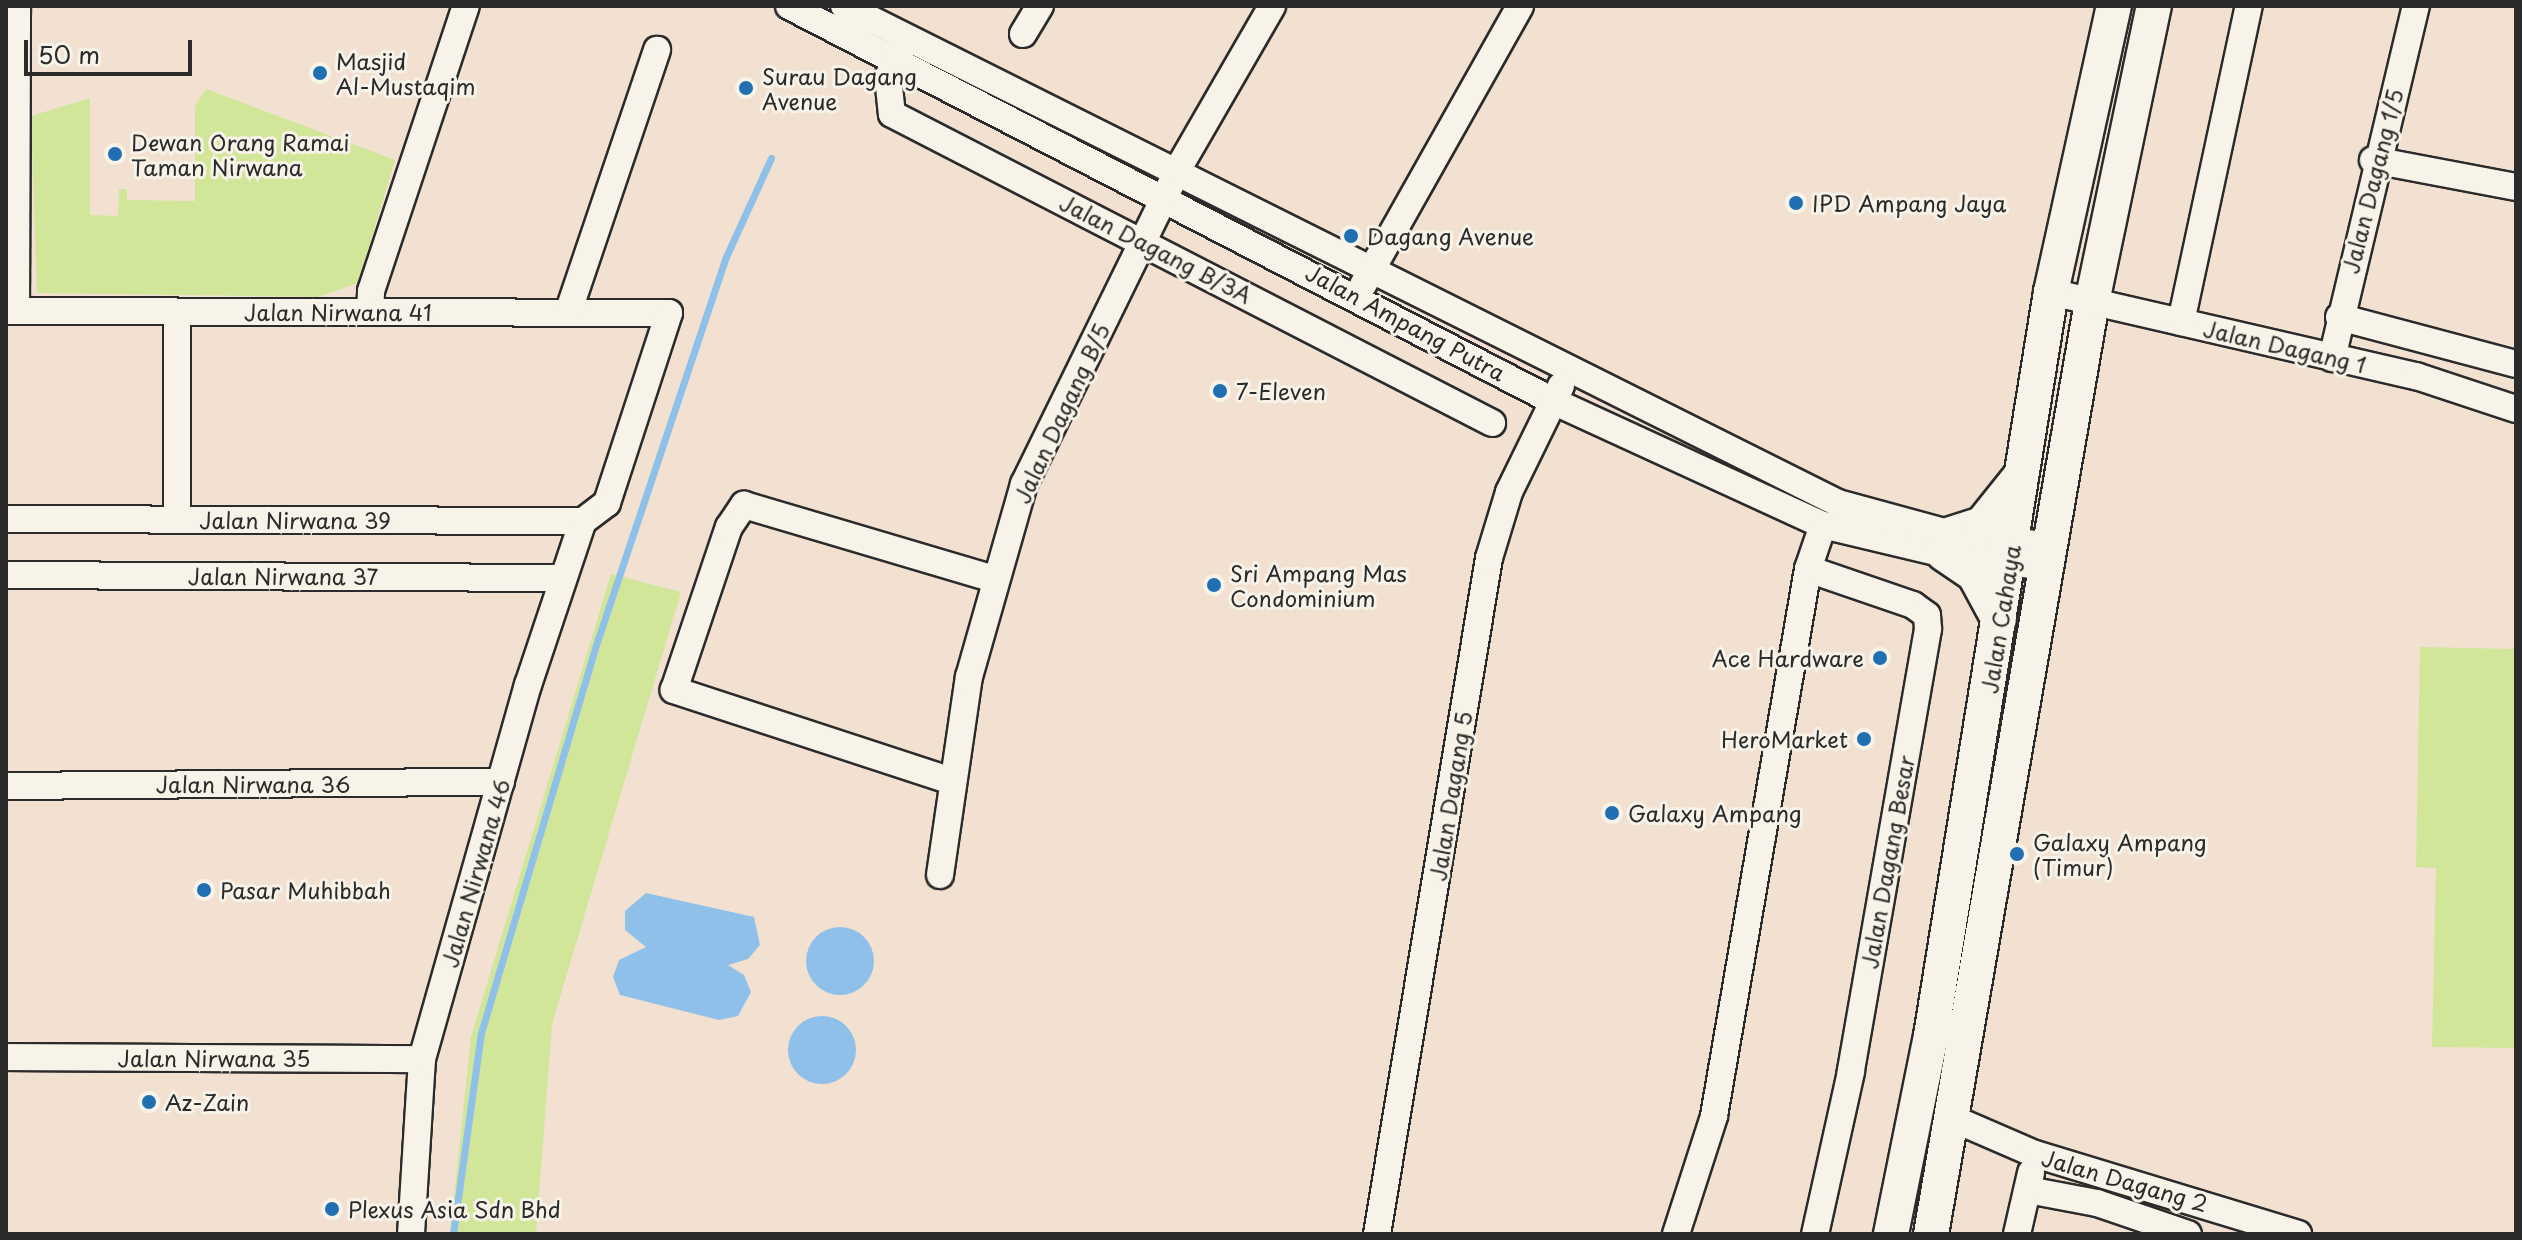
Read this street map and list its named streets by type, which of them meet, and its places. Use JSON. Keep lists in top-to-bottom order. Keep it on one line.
{"streets":{"main road":["Jalan Cahaya"],"street":["Jalan Dagang 1/5","Jalan Dagang B/3A","Jalan Nirwana 41","Jalan Ampang Putra","Jalan Dagang 1","Jalan Dagang B/5","Jalan Nirwana 39","Jalan Nirwana 37","Jalan Nirwana 36","Jalan Dagang 5","Jalan Dagang Besar","Jalan Nirwana 46","Jalan Nirwana 35","Jalan Dagang 2"]},"crossings":[["Jalan Dagang 1/5","Jalan Dagang 1"],["Jalan Dagang B/3A","Jalan Ampang Putra"],["Jalan Dagang B/3A","Jalan Dagang B/5"],["Jalan Nirwana 41","Jalan Nirwana 39"],["Jalan Nirwana 41","Jalan Nirwana 46"],["Jalan Ampang Putra","Jalan Dagang B/5"],["Jalan Ampang Putra","Jalan Cahaya"],["Jalan Ampang Putra","Jalan Dagang 5"],["Jalan Dagang 1","Jalan Cahaya"],["Jalan Nirwana 39","Jalan Nirwana 46"],["Jalan Nirwana 37","Jalan Nirwana 46"],["Jalan Cahaya","Jalan Dagang 2"],["Jalan Nirwana 36","Jalan Nirwana 46"],["Jalan Nirwana 46","Jalan Nirwana 35"]],"places":["Masjid Al-Mustaqim","Surau Dagang Avenue","Dewan Orang Ramai Taman Nirwana","IPD Ampang Jaya","Dagang Avenue","7-Eleven","Sri Ampang Mas Condominium","Ace Hardware","HeroMarket","Galaxy Ampang","Galaxy Ampang (Timur)","Pasar Muhibbah","Az-Zain","Plexus Asia Sdn Bhd"],"scale_bar":"50 m"}
